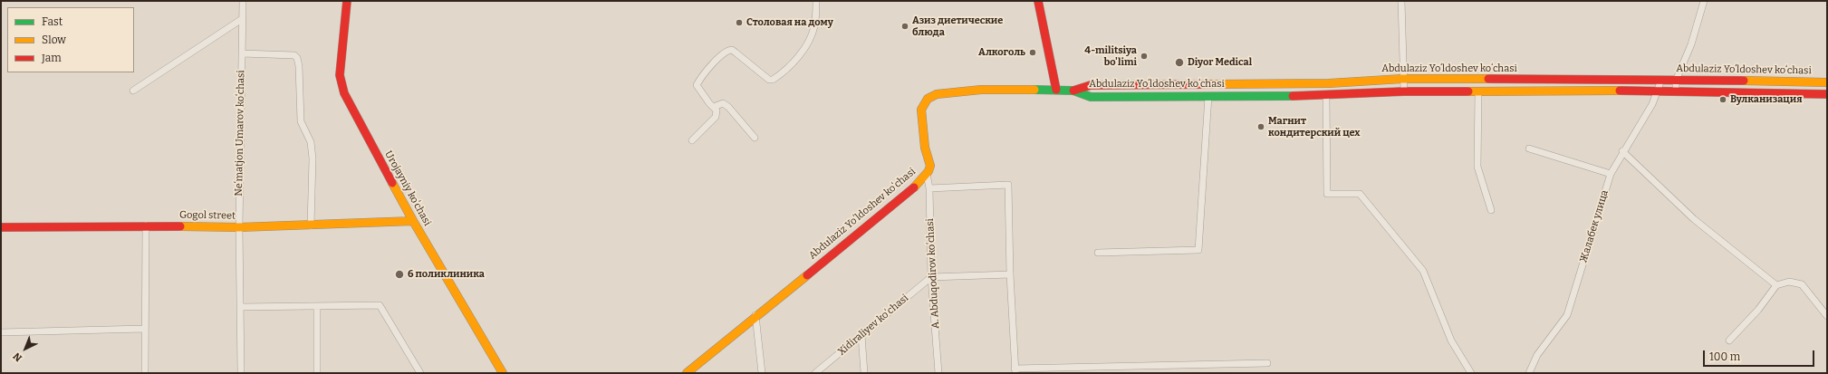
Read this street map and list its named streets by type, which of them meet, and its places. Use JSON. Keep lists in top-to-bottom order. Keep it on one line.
{"streets":{"main road":["Abdulaziz Yoʻldoshev koʻchasi","Urоjayniy koʻchasi","Gogol street"],"street":["Neʻmatjon Umarov koʻchasi","Жалабек улица","A. Abduqodirov koʻchasi","Xidiraliyev koʻchasi"]},"crossings":[["Abdulaziz Yoʻldoshev koʻchasi","Жалабек улица"],["Abdulaziz Yoʻldoshev koʻchasi","A. Abduqodirov koʻchasi"],["Neʻmatjon Umarov koʻchasi","Gogol street"],["Urоjayniy koʻchasi","Gogol street"],["A. Abduqodirov koʻchasi","Xidiraliyev koʻchasi"]],"places":["Столовая на дому","Азиз диетические блюда","Алкоголь","4-militsiya bo'limi","Diyor Medical","Вулканизация","Магнит кондитерский цех","6 поликлиника"],"legend":["Fast","Slow","Jam"],"scale_bar":"100 m","north":"bottom left"}
